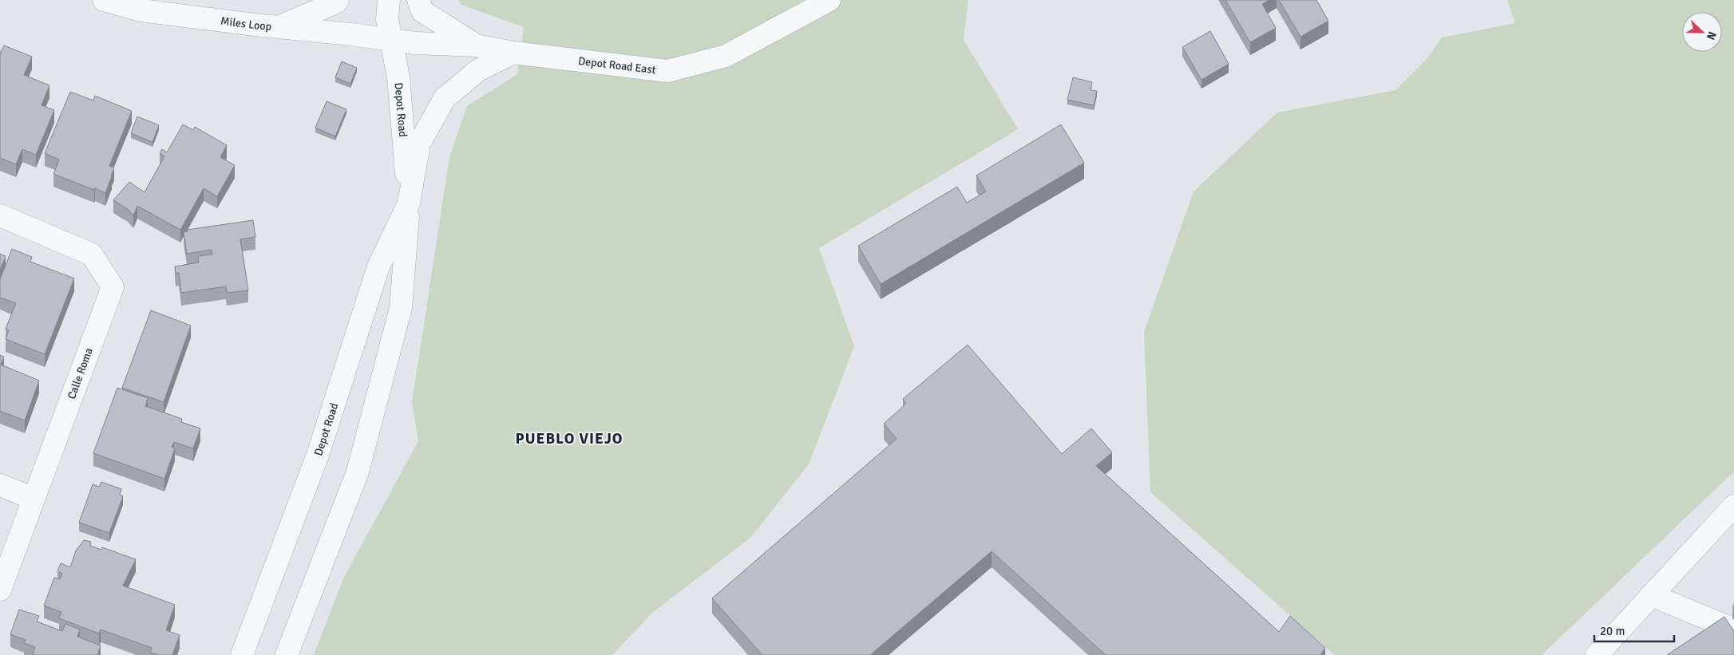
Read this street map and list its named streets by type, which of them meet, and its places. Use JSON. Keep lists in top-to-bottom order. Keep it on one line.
{"streets":{"street":["Miles Loop","Depot Road East","Depot Road","Calle Roma"]},"crossings":[["Miles Loop","Depot Road East"],["Miles Loop","Depot Road"],["Depot Road East","Depot Road"]],"districts":["PUEBLO VIEJO"],"scale_bar":"20 m","north":"right"}
